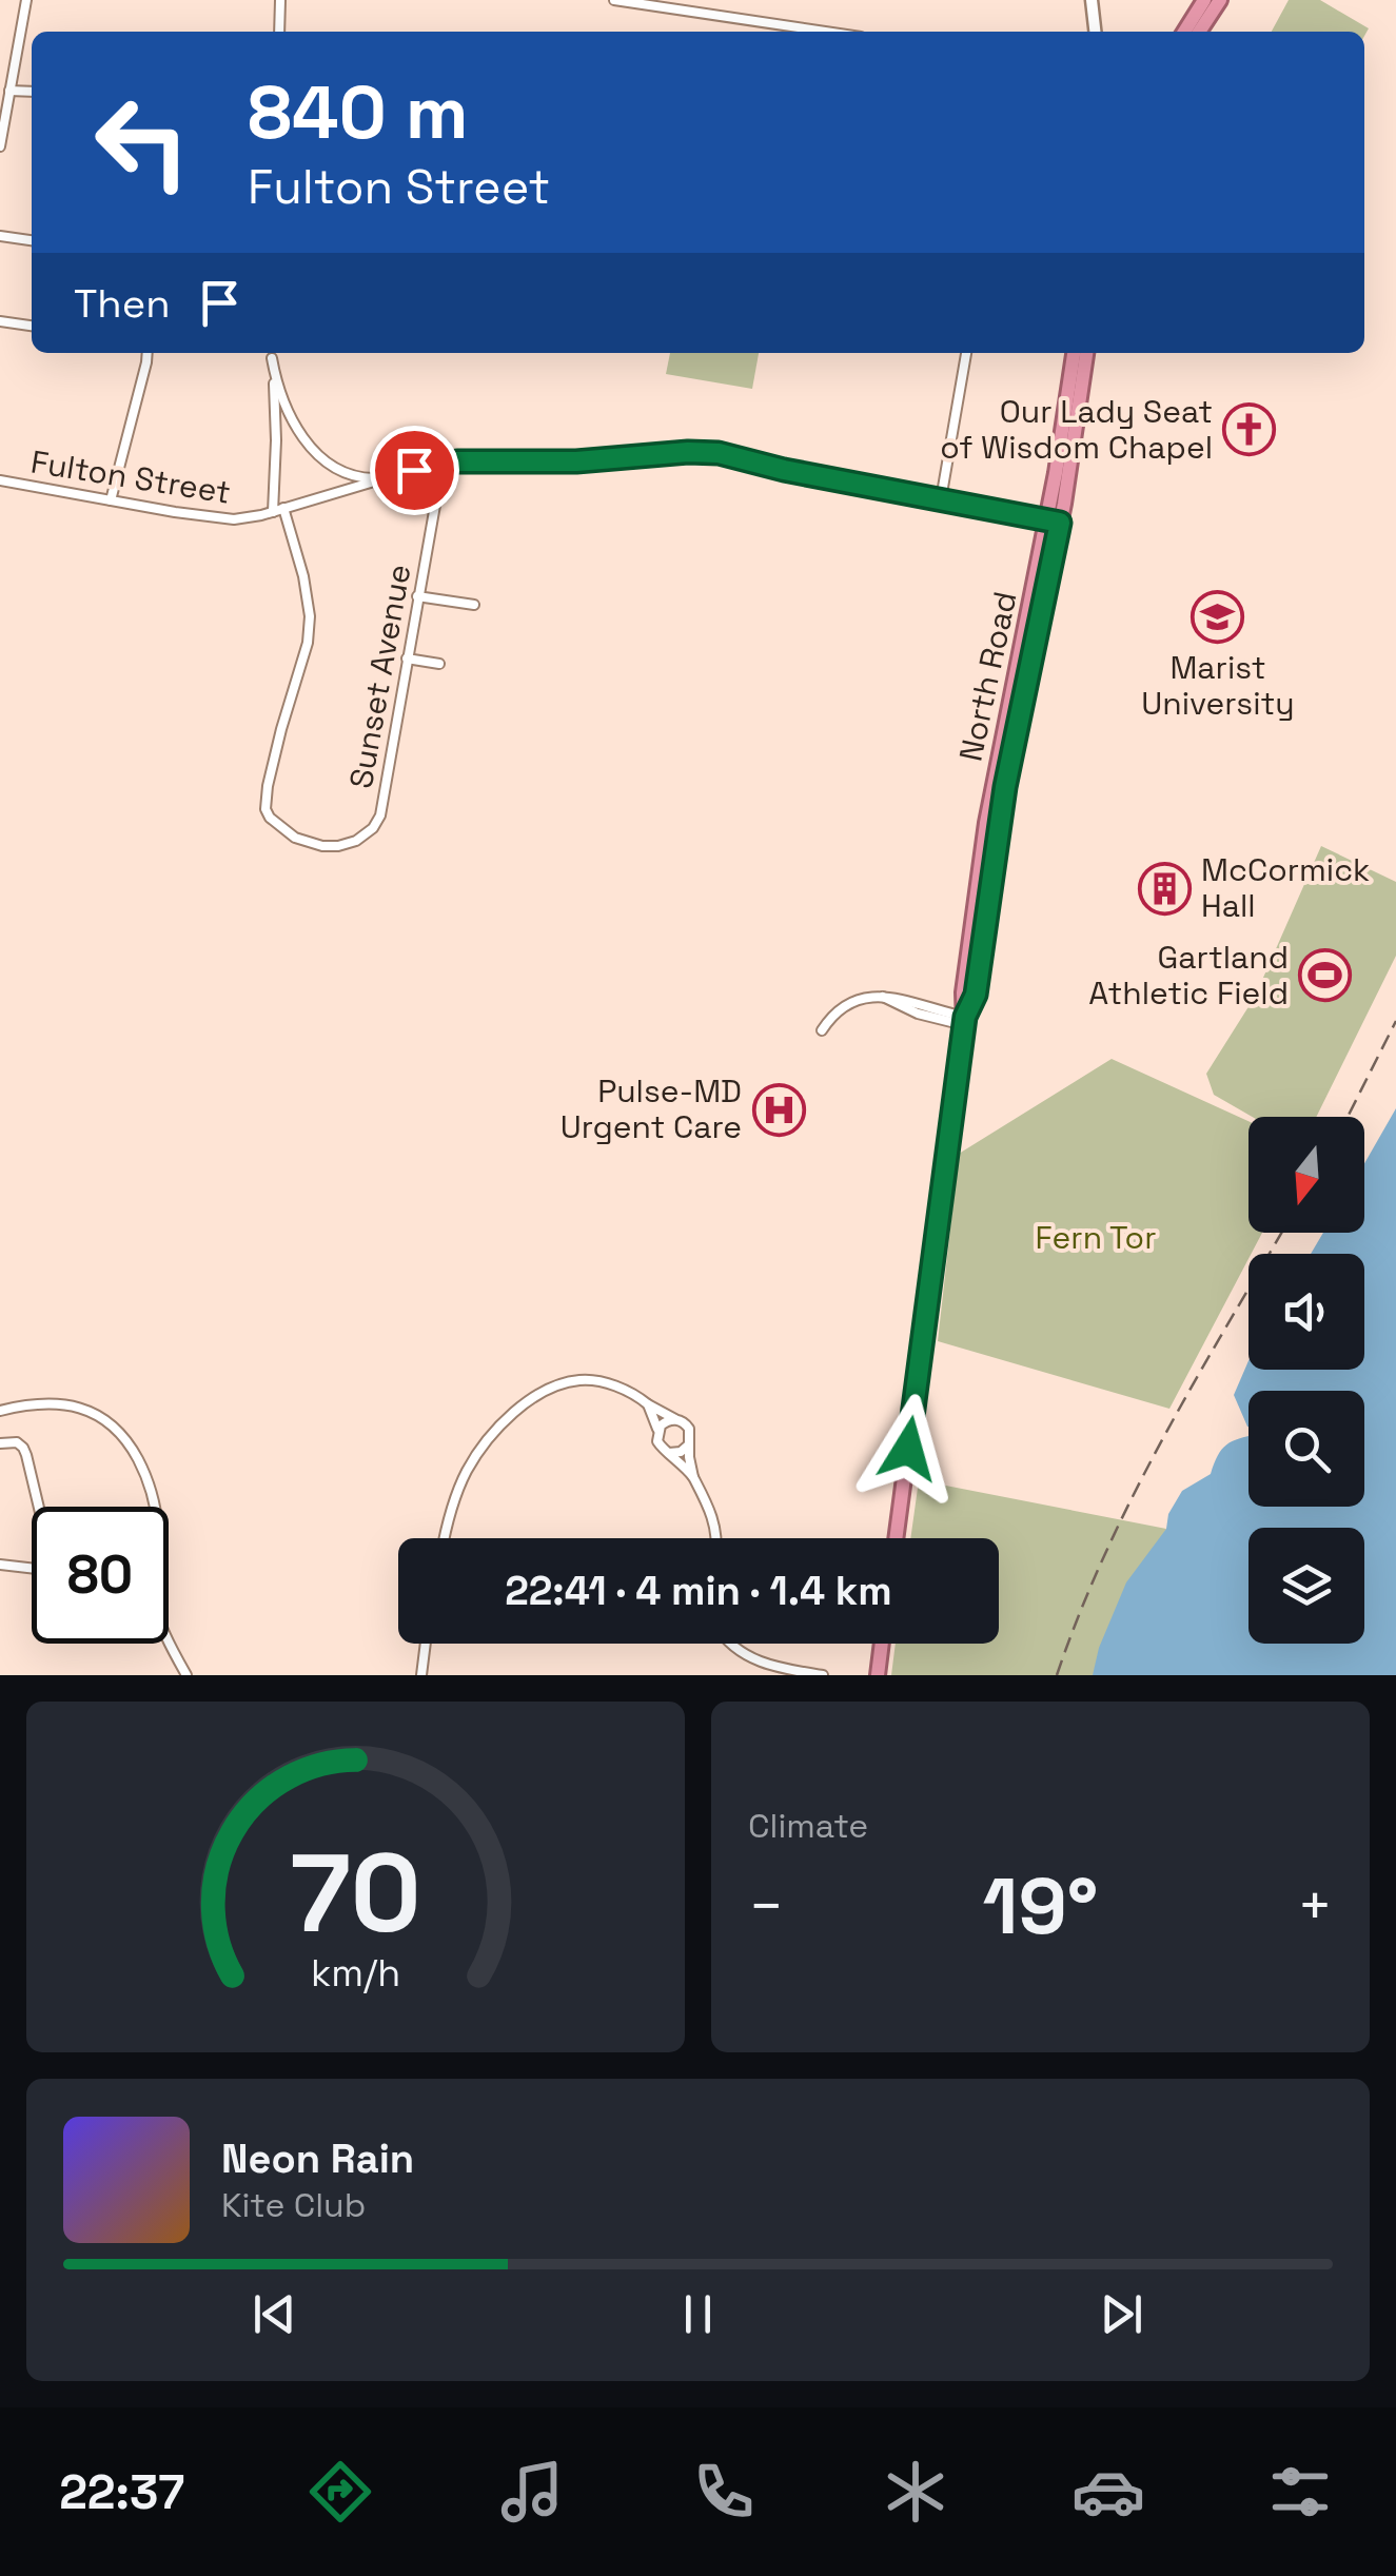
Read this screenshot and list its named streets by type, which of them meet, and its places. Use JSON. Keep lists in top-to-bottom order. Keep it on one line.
{"streets":{"highway":["North Road"],"street":["Fulton Street","Sunset Avenue"]},"crossings":[["Fulton Street","Sunset Avenue"],["Fulton Street","North Road"]],"parks":["Fern Tor"],"places":{"church":["Our Lady Seat of Wisdom Chapel"],"school or university":["Marist University"],"building":["McCormick Hall"],"sports":["Gartland Athletic Field"],"hospital":["Pulse-MD Urgent Care"]},"north":"bottom","page":{"turn":["840 m","Fulton Street"],"then":"Then","limit":"80","trip":"22:41 · 4 min · 1.4 km","tile":"Climate","heat":["−","19°","+"],"song":["Neon Rain","Kite Club"],"tabs":"22:37","gauge":["70","km/h"]}}
